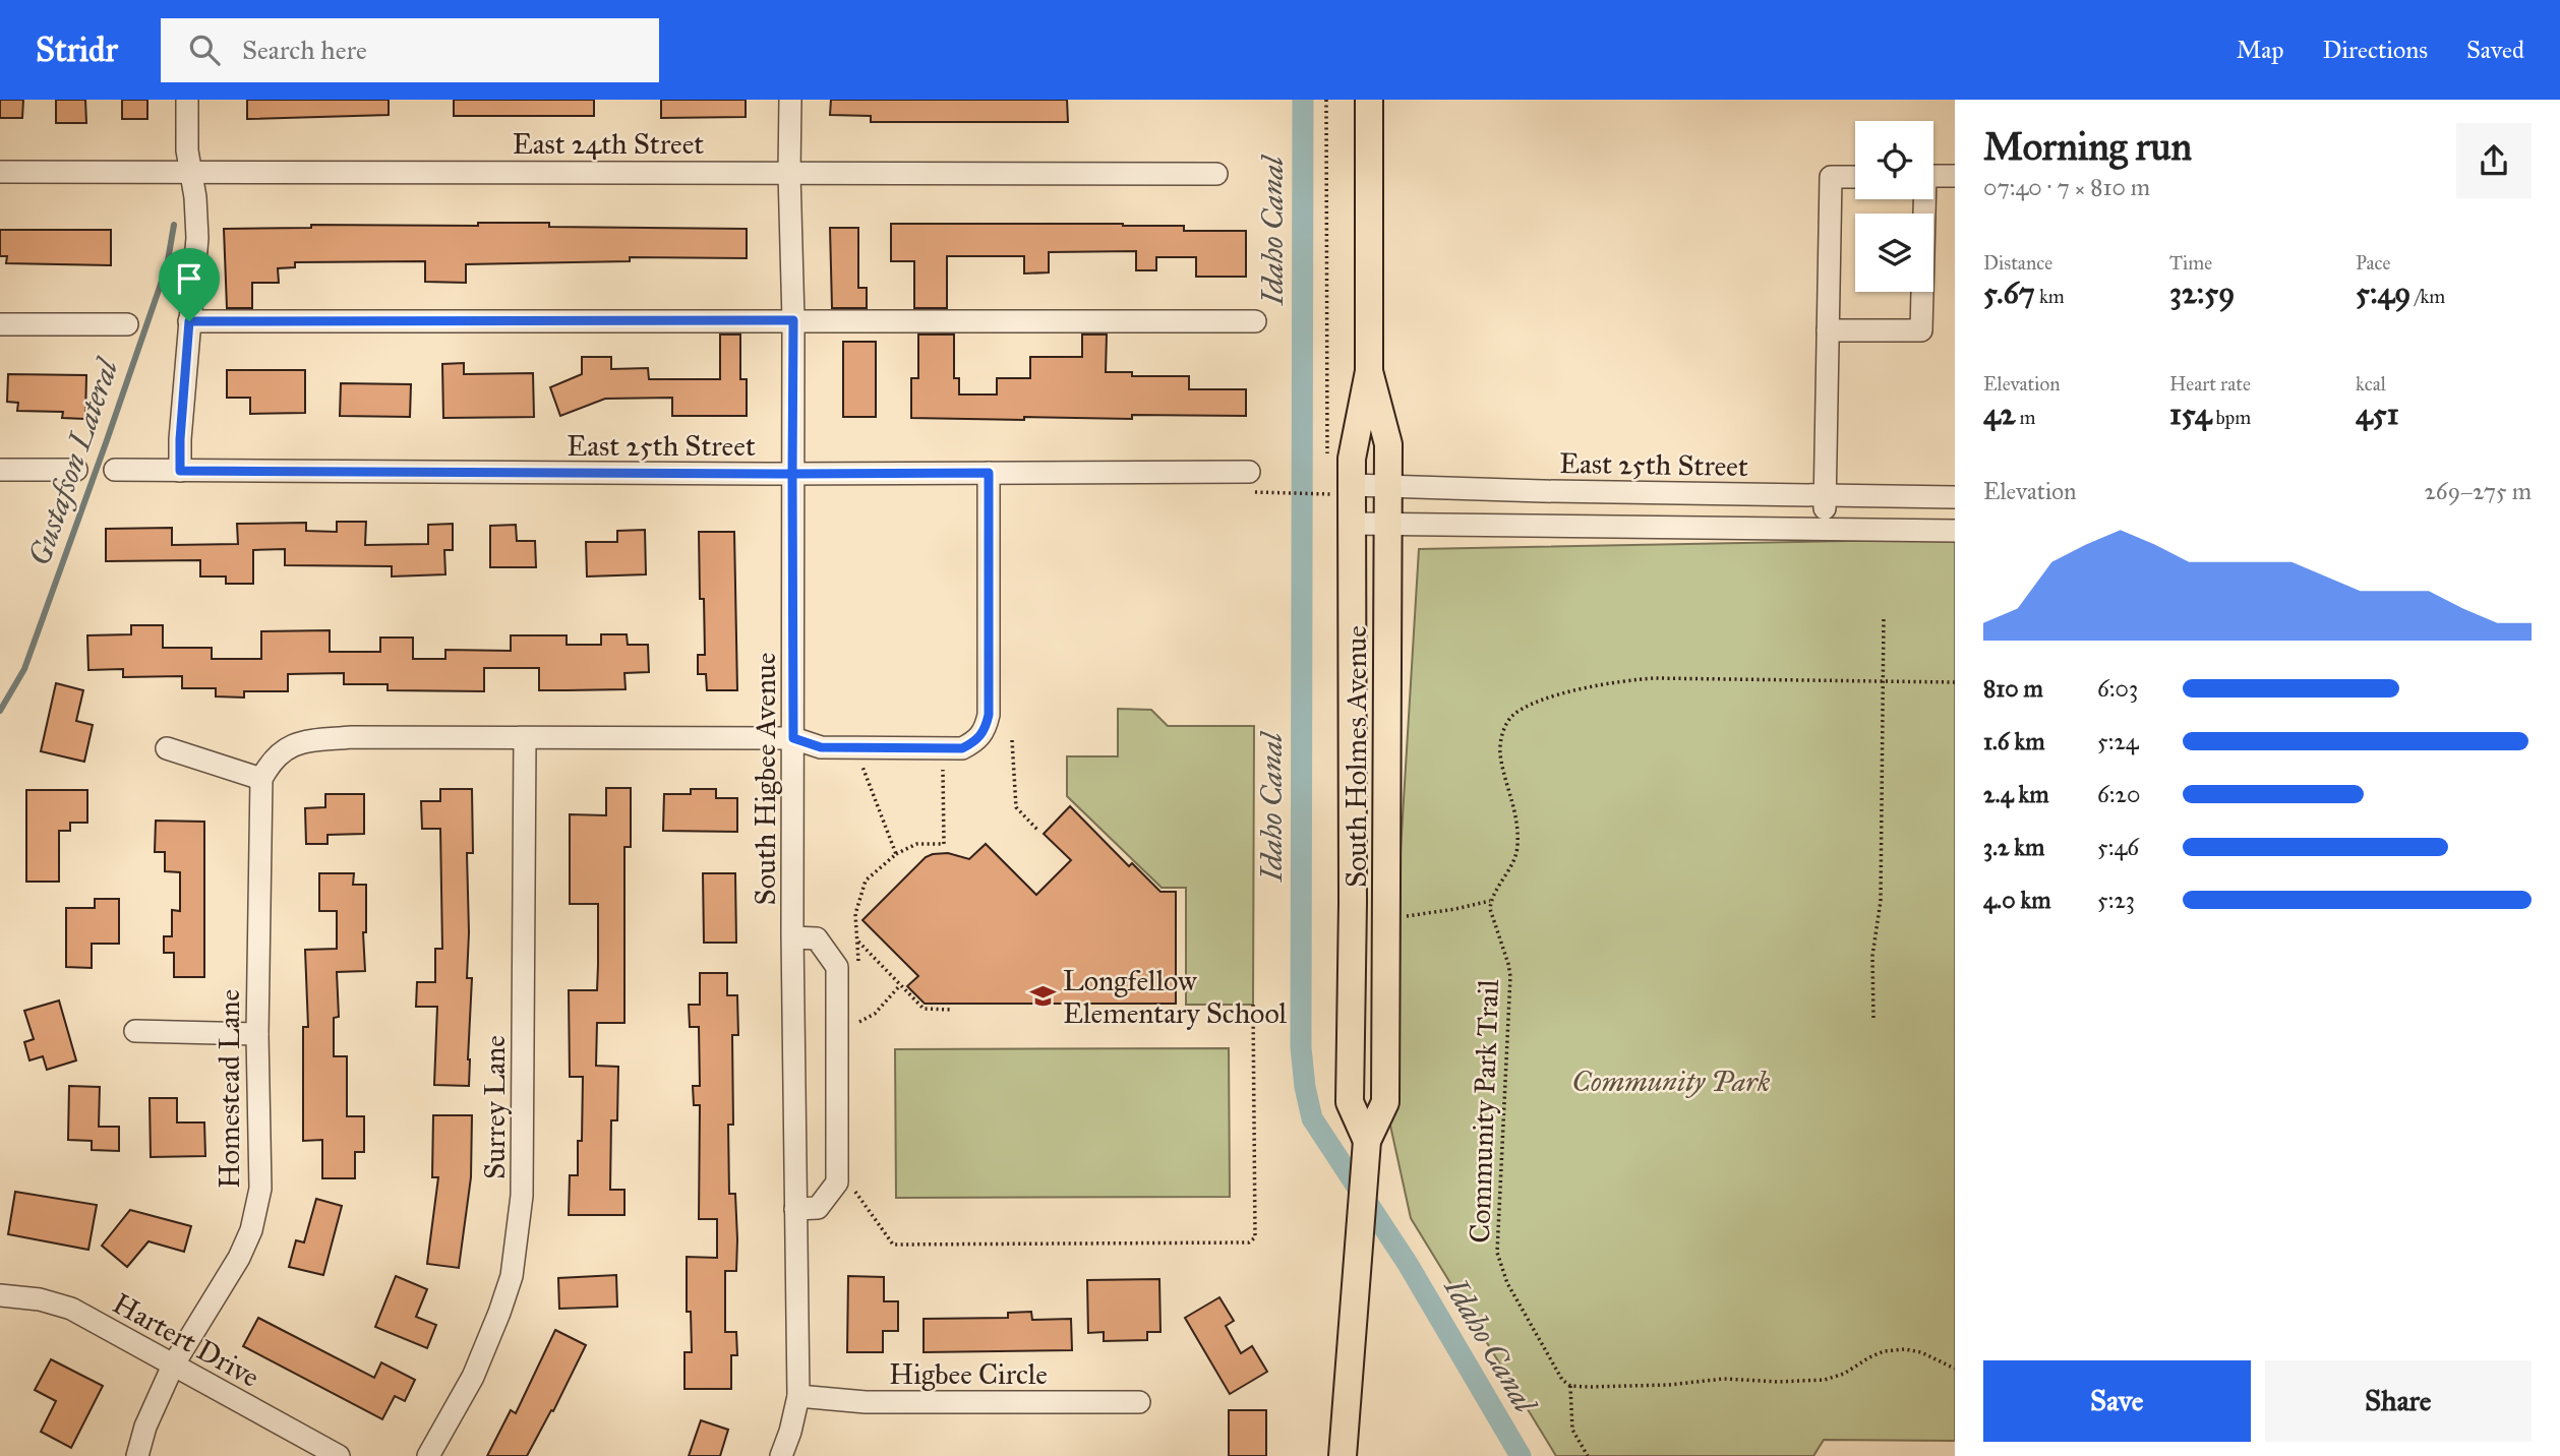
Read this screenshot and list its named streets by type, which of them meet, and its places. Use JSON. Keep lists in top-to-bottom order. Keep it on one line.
{"streets":{"main road":["South Holmes Avenue"],"street":["East 24th Street","East 25th Street","South Higbee Avenue","Homestead Lane","Surrey Lane","Hartert Drive","Higbee Circle"],"path":["Community Park Trail"]},"crossings":[["East 24th Street","South Higbee Avenue"],["East 25th Street","South Holmes Avenue"],["East 25th Street","South Higbee Avenue"],["South Higbee Avenue","Higbee Circle"],["Homestead Lane","Hartert Drive"]],"water":["Idaho Canal","Gustafson Lateral"],"parks":["Community Park"],"places":{"school or university":["Longfellow Elementary School"]},"page":{"header":"Stridr","search":"Search here","nav":["Map","Directions","Saved"],"heading":["Morning run","07:40 · 7 × 810 m"],"stats":[["Distance","5.67 km"],["Time","32:59"],["Pace","5:49 /km"],["Elevation","42 m"],["Heart rate","154 bpm"],["kcal","451"]],"chart":["Elevation","269–275 m"],"list":[{"name":"810 m","note":"6:03"},{"name":"1.6 km","note":"5:24"},{"name":"2.4 km","note":"6:20"},{"name":"3.2 km","note":"5:46"},{"name":"4.0 km","note":"5:23"}],"buttons":["Save","Share"]}}
